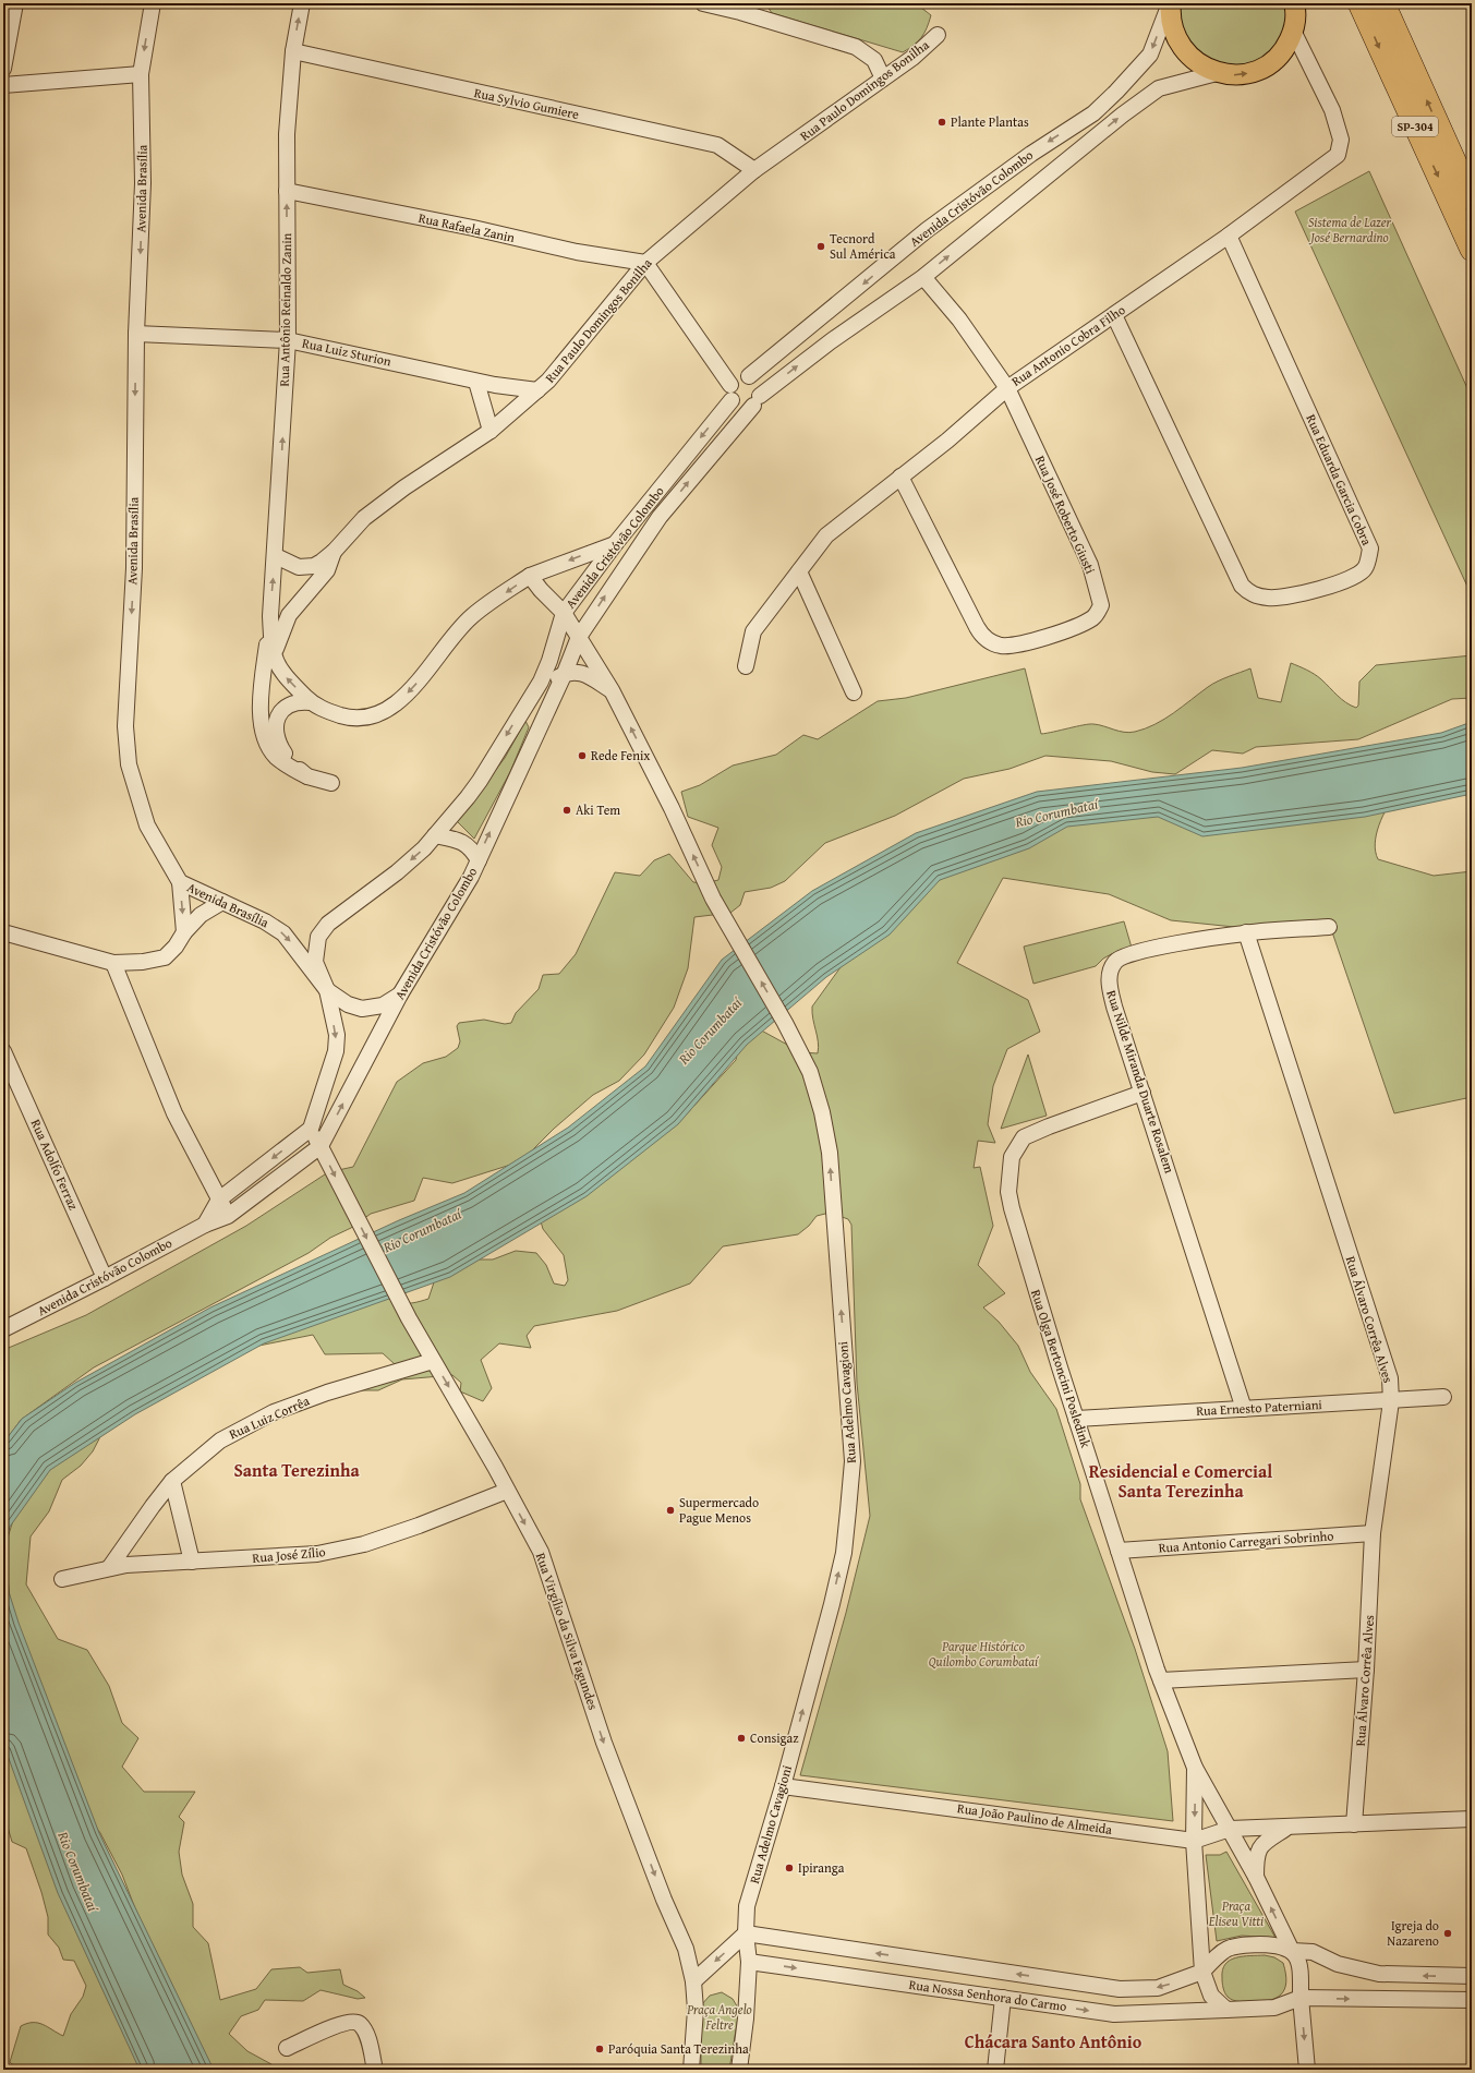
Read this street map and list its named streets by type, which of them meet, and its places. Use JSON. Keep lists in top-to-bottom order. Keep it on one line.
{"streets":{"highway":["SP-304"],"street":["Rua Paulo Domingos Bonilha","Rua Sylvio Gumiere","Avenida Brasília","Avenida Cristóvão Colombo","Rua Rafaela Zanin","Rua Antônio Reinaldo Zanin","Rua Antonio Cobra Filho","Rua Luiz Sturion","Rua Eduarda Garcia Cobra","Rua José Roberto Giusti","Rua Nilde Miranda Duarte Rosalem","Rua Adolfo Ferraz","Rua Álvaro Corrêa Alves","Rua Olga Bertoncini Posledink","Rua Adelmo Cavagioni","Rua Ernesto Paterniani","Rua Luiz Corrêa","Rua Antonio Carregari Sobrinho","Rua José Zílio","Rua Virgílio da Silva Fagundes","Rua João Paulino de Almeida","Rua Nossa Senhora do Carmo"]},"crossings":[["Rua Paulo Domingos Bonilha","Rua Sylvio Gumiere"],["Rua Paulo Domingos Bonilha","Rua Rafaela Zanin"],["Rua Paulo Domingos Bonilha","Rua Antônio Reinaldo Zanin"],["Rua Paulo Domingos Bonilha","Rua Luiz Sturion"],["Rua Sylvio Gumiere","Rua Antônio Reinaldo Zanin"],["Avenida Brasília","Avenida Cristóvão Colombo"],["Avenida Brasília","Rua Luiz Sturion"],["Avenida Cristóvão Colombo","Rua Antônio Reinaldo Zanin"],["Avenida Cristóvão Colombo","Rua José Roberto Giusti"],["Avenida Cristóvão Colombo","Rua Adolfo Ferraz"],["Avenida Cristóvão Colombo","Rua Adelmo Cavagioni"],["Avenida Cristóvão Colombo","Rua Virgílio da Silva Fagundes"],["Rua Rafaela Zanin","Rua Antônio Reinaldo Zanin"],["Rua Antônio Reinaldo Zanin","Rua Luiz Sturion"],["Rua Antonio Cobra Filho","Rua Eduarda Garcia Cobra"],["Rua Antonio Cobra Filho","Rua José Roberto Giusti"],["Rua Nilde Miranda Duarte Rosalem","Rua Álvaro Corrêa Alves"],["Rua Nilde Miranda Duarte Rosalem","Rua Olga Bertoncini Posledink"],["Rua Nilde Miranda Duarte Rosalem","Rua Ernesto Paterniani"],["Rua Álvaro Corrêa Alves","Rua Ernesto Paterniani"],["Rua Álvaro Corrêa Alves","Rua Antonio Carregari Sobrinho"],["Rua Álvaro Corrêa Alves","Rua João Paulino de Almeida"],["Rua Olga Bertoncini Posledink","Rua Ernesto Paterniani"],["Rua Olga Bertoncini Posledink","Rua Antonio Carregari Sobrinho"],["Rua Adelmo Cavagioni","Rua João Paulino de Almeida"],["Rua Adelmo Cavagioni","Rua Nossa Senhora do Carmo"],["Rua Luiz Corrêa","Rua José Zílio"],["Rua Luiz Corrêa","Rua Virgílio da Silva Fagundes"],["Rua José Zílio","Rua Virgílio da Silva Fagundes"]],"one_way":["Avenida Brasília","Rua Adelmo Cavagioni","Rua Virgílio da Silva Fagundes"],"districts":["Santa Terezinha","Residencial e Comercial Santa Terezinha","Chácara Santo Antônio"],"water":["Rio Corumbataí"],"parks":["Sistema de Lazer José Bernardino","Parque Histórico Quilombo Corumbataí","Praça Eliseu Vitti","Praça Angelo Feltre"],"places":["Plante Plantas","Tecnord Sul América","Rede Fenix","Aki Tem","Supermercado Pague Menos","Consigaz","Ipiranga","Igreja do Nazareno","Paróquia Santa Terezinha"]}
